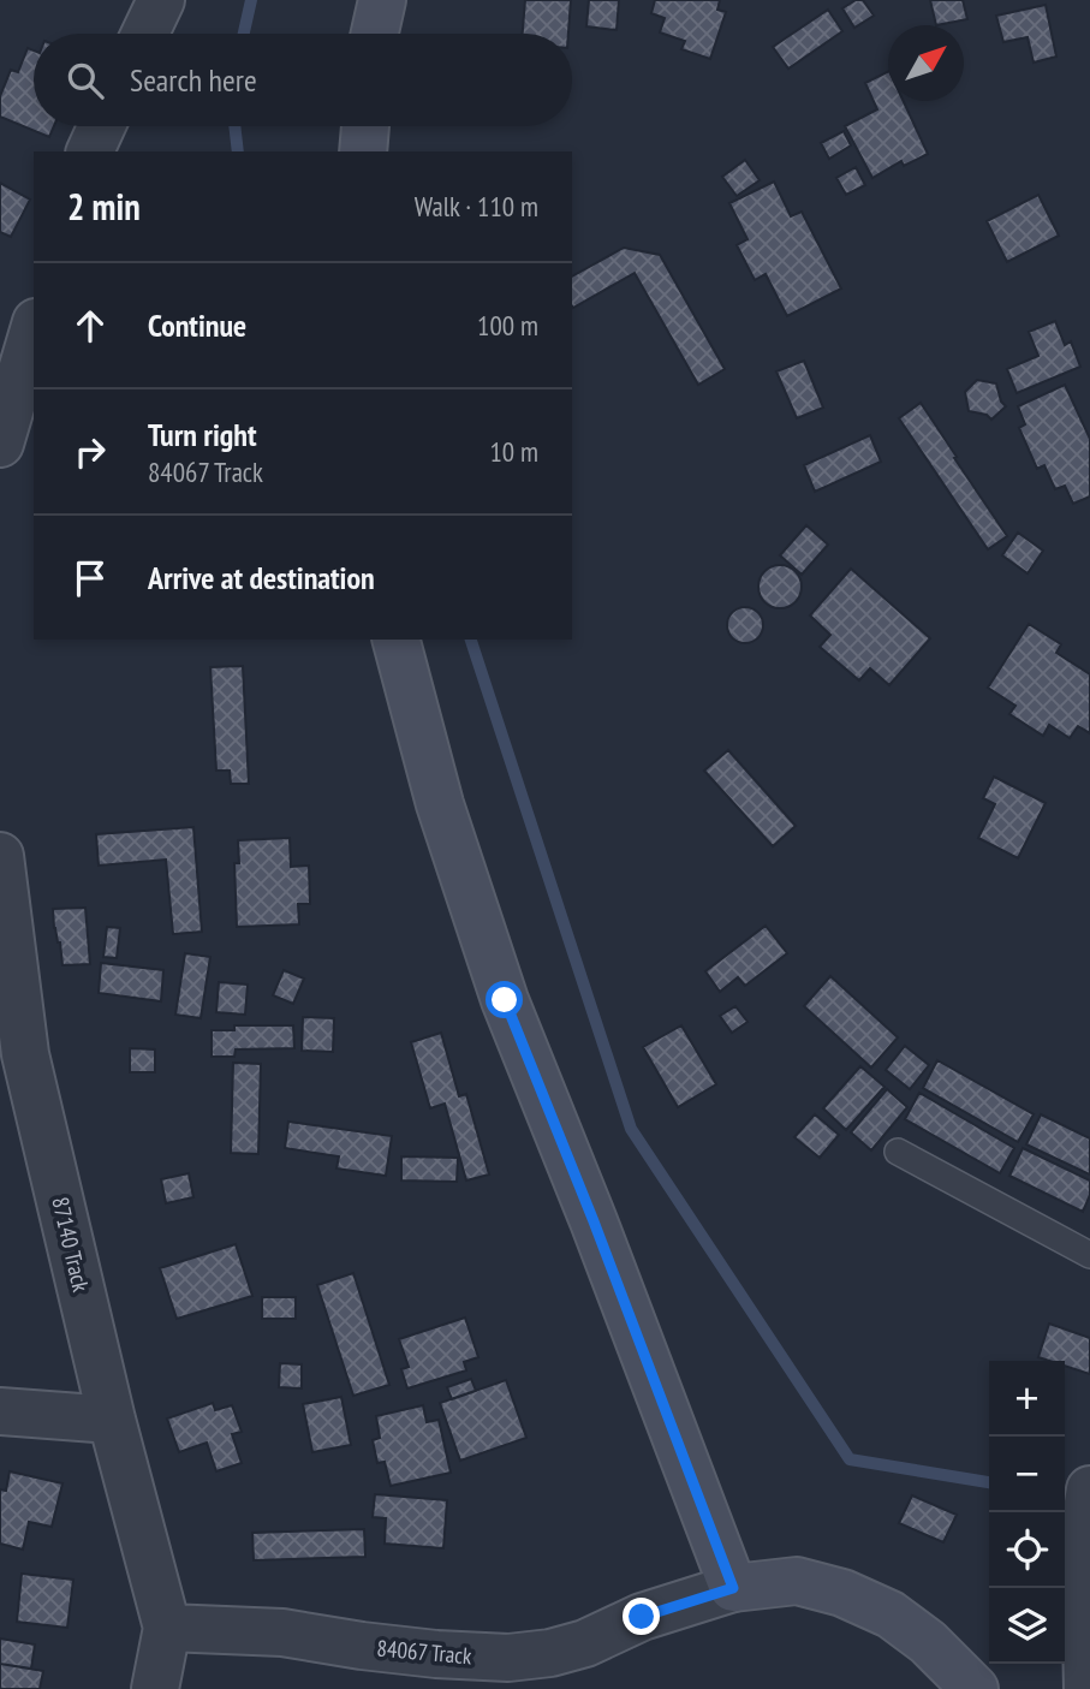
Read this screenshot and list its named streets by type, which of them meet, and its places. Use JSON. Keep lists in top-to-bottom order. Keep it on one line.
{"streets":{"street":["87140 Track","84067 Track"]},"crossings":[["87140 Track","84067 Track"]],"north":"top right","page":{"search":"Search here","heading":["2 min","Walk · 110 m"],"list":[["Continue","100 m"],["Turn right","84067 Track","10 m"],"Arrive at destination"],"map_buttons":["+","−"]}}
